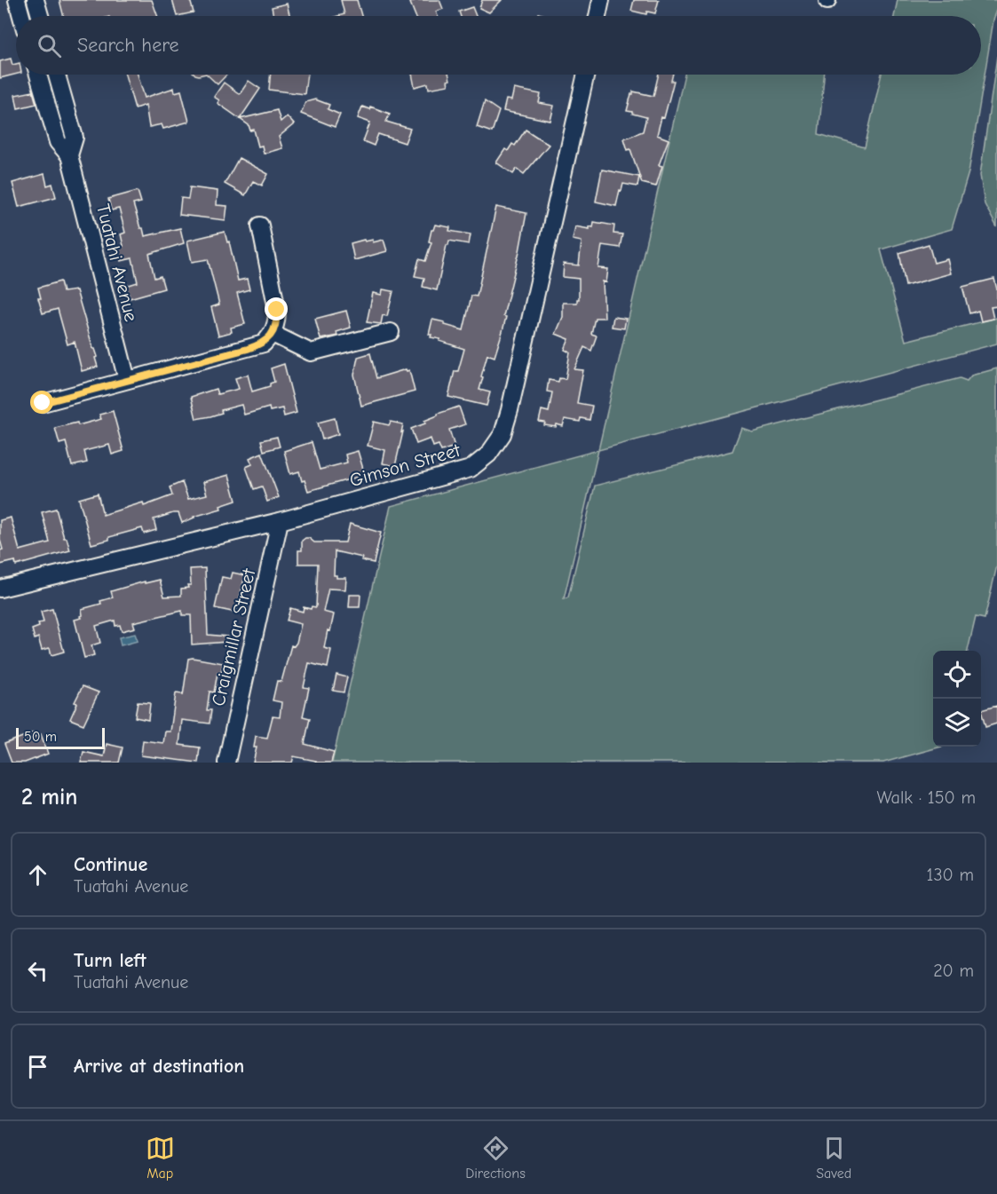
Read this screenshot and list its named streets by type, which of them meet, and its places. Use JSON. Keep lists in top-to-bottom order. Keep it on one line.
{"streets":{"street":["Tuatahi Avenue","Gimson Street","Craigmillar Street"]},"crossings":[["Gimson Street","Craigmillar Street"]],"scale_bar":"50 m","page":{"search":"Search here","scale":"50 m","heading":["2 min","Walk · 150 m"],"list":[["Continue","Tuatahi Avenue","130 m"],["Turn left","Tuatahi Avenue","20 m"],"Arrive at destination"],"nav":["Map","Directions","Saved"]}}
